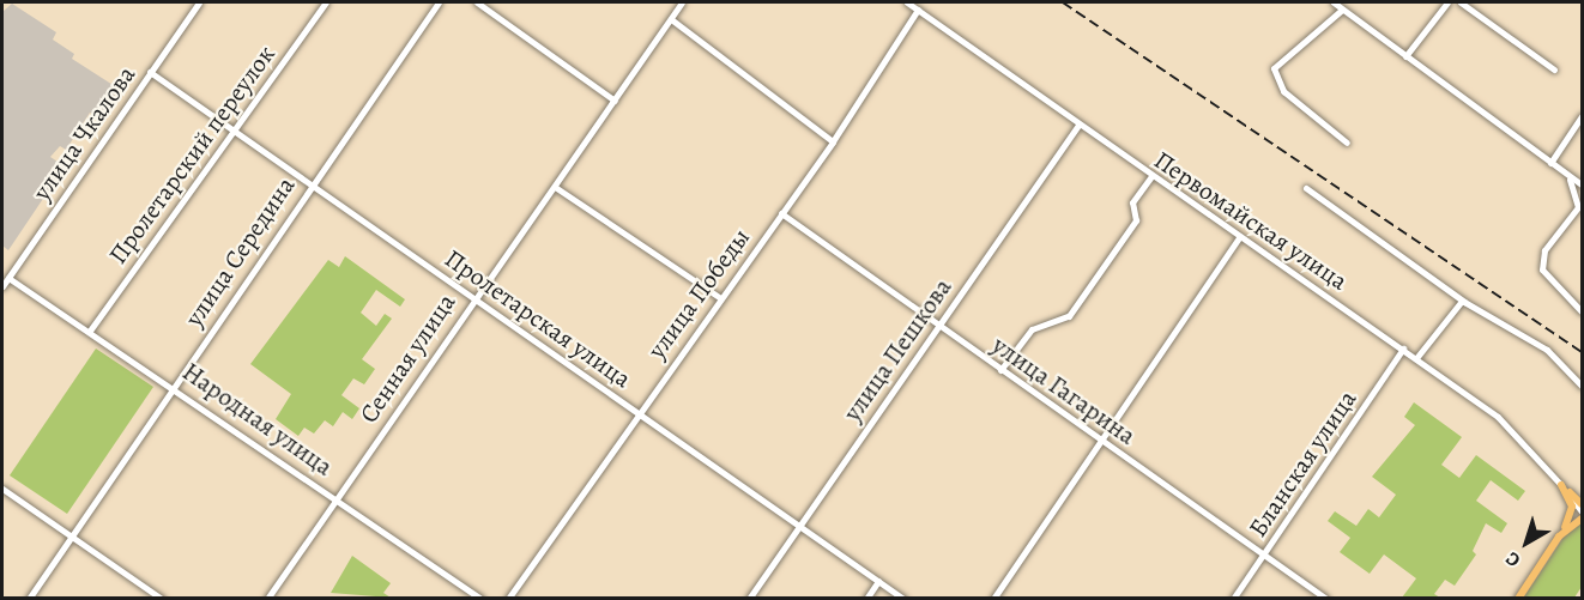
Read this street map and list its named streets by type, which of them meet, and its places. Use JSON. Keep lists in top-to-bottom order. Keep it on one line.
{"streets":{"street":["улица Чкалова","Пролетарский переулок","Первомайская улица","улица Середина","улица Победы","Пролетарская улица","улица Пешкова","Сенная улица","улица Гагарина","Народная улица","Бланская улица"]},"crossings":[["улица Чкалова","Пролетарская улица"],["улица Чкалова","Народная улица"],["Пролетарский переулок","Пролетарская улица"],["Пролетарский переулок","Народная улица"],["Первомайская улица","улица Победы"],["Первомайская улица","улица Пешкова"],["Первомайская улица","Бланская улица"],["улица Середина","Пролетарская улица"],["улица Середина","Народная улица"],["улица Победы","Пролетарская улица"],["улица Победы","улица Гагарина"],["Пролетарская улица","улица Пешкова"],["Пролетарская улица","Сенная улица"],["улица Пешкова","улица Гагарина"],["Сенная улица","Народная улица"],["улица Гагарина","Бланская улица"]],"north":"bottom left"}
